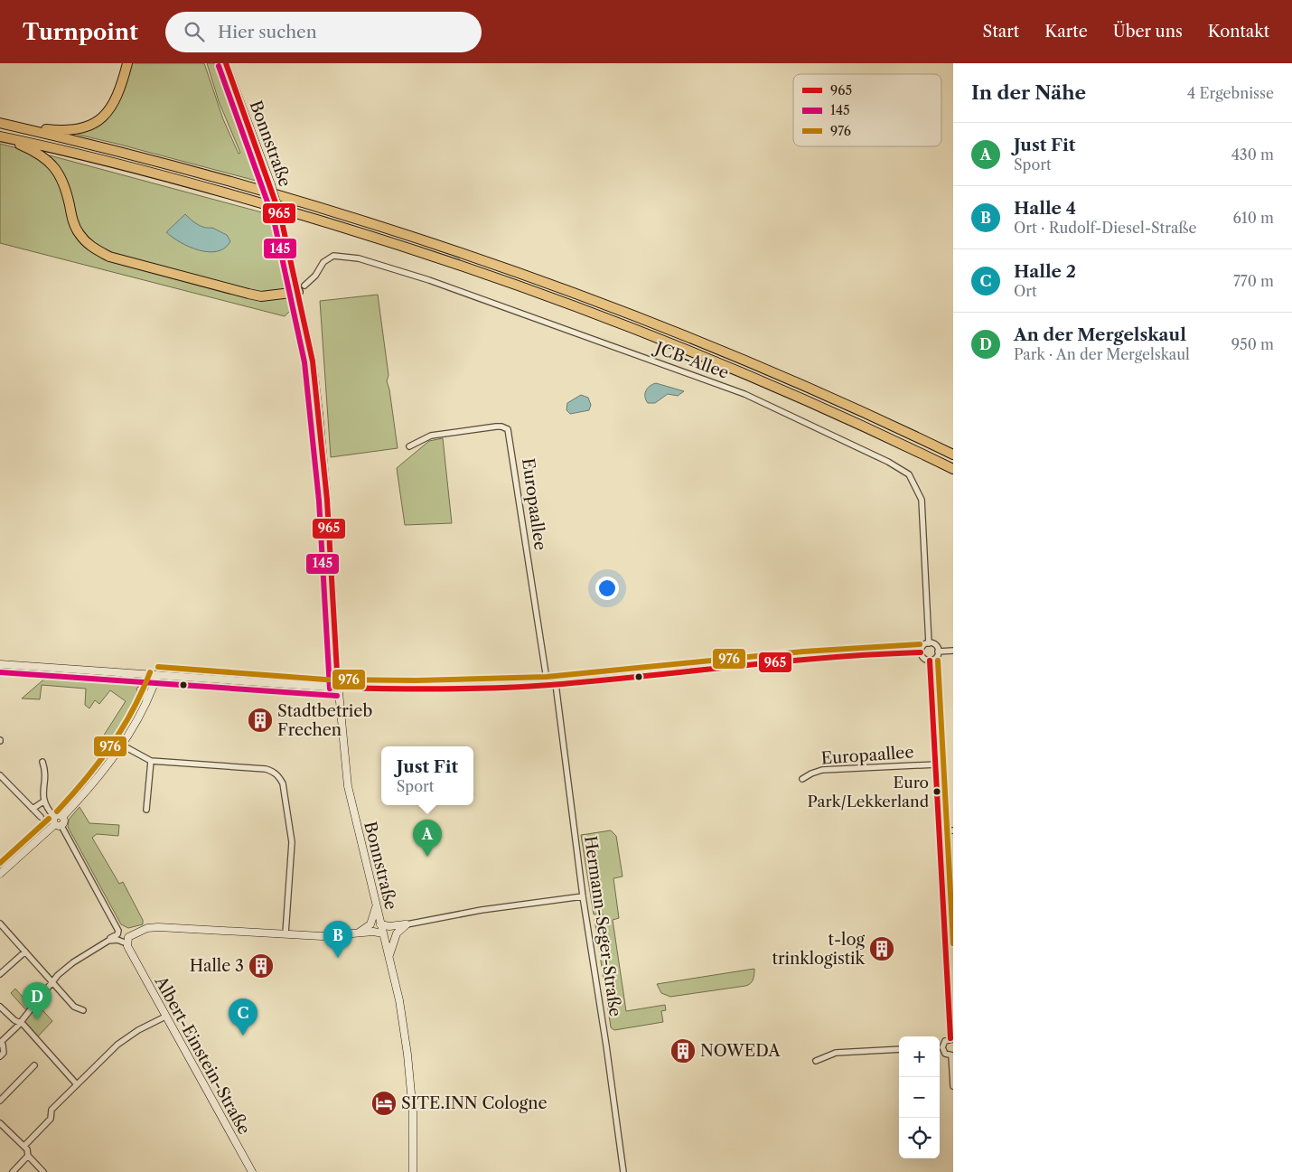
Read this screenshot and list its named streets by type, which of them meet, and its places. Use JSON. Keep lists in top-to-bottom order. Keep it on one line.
{"streets":{"main road":["Bonnstraße","Albert-Einstein-Straße"],"street":["JCB-Allee","Europaallee","Hermann-Seger-Straße"]},"crossings":[["Bonnstraße","JCB-Allee"],["JCB-Allee","Europaallee"]],"places":{"building":["Stadtbetrieb Frechen","t-log trinklogistik","Halle 3","NOWEDA"],"other":["Euro Park/Lekkerland"],"hotel":["SITE.INN Cologne"]},"lines":["transit line 965","transit line 145","transit line 976"],"legend":["965","145","976"],"page":{"header":"Turnpoint","search":"Hier suchen","nav":["Start","Karte","Über uns","Kontakt"],"heading":["In der Nähe","4 Ergebnisse"],"list":[{"mark":"A","name":"Just Fit","note":"Sport","value":"430 m"},{"mark":"B","name":"Halle 4","note":"Ort · Rudolf-Diesel-Straße","value":"610 m"},{"mark":"C","name":"Halle 2","note":"Ort","value":"770 m"},{"mark":"D","name":"An der Mergelskaul","note":"Park · An der Mergelskaul","value":"950 m"}],"popup":["Just Fit","Sport"],"pins":["A","B","D","C"],"map_buttons":["+","−"]}}
